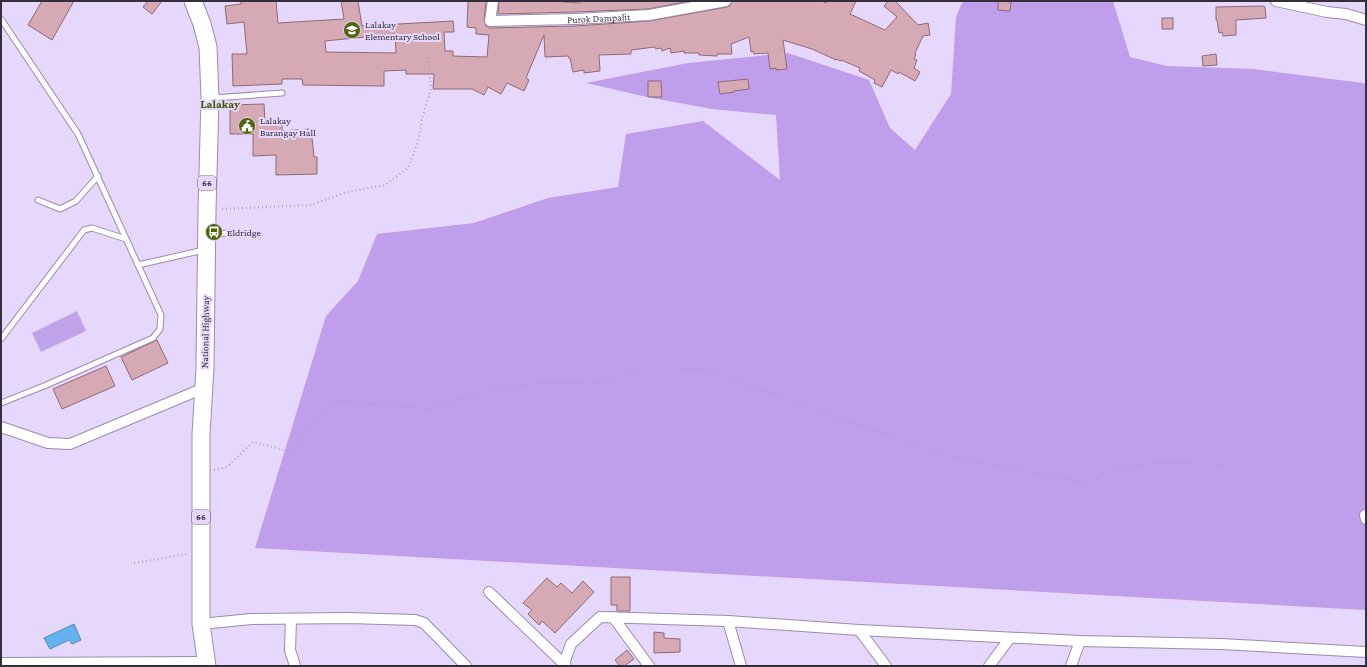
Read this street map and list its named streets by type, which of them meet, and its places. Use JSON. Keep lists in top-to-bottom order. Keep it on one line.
{"streets":{"main road":["66","National Highway"],"street":["Purok Dampalit"]},"districts":["Lalakay"],"places":{"school or university":["Lalakay Elementary School"],"public building":["Lalakay Barangay Hall"],"bus stop":["Eldridge"]}}
